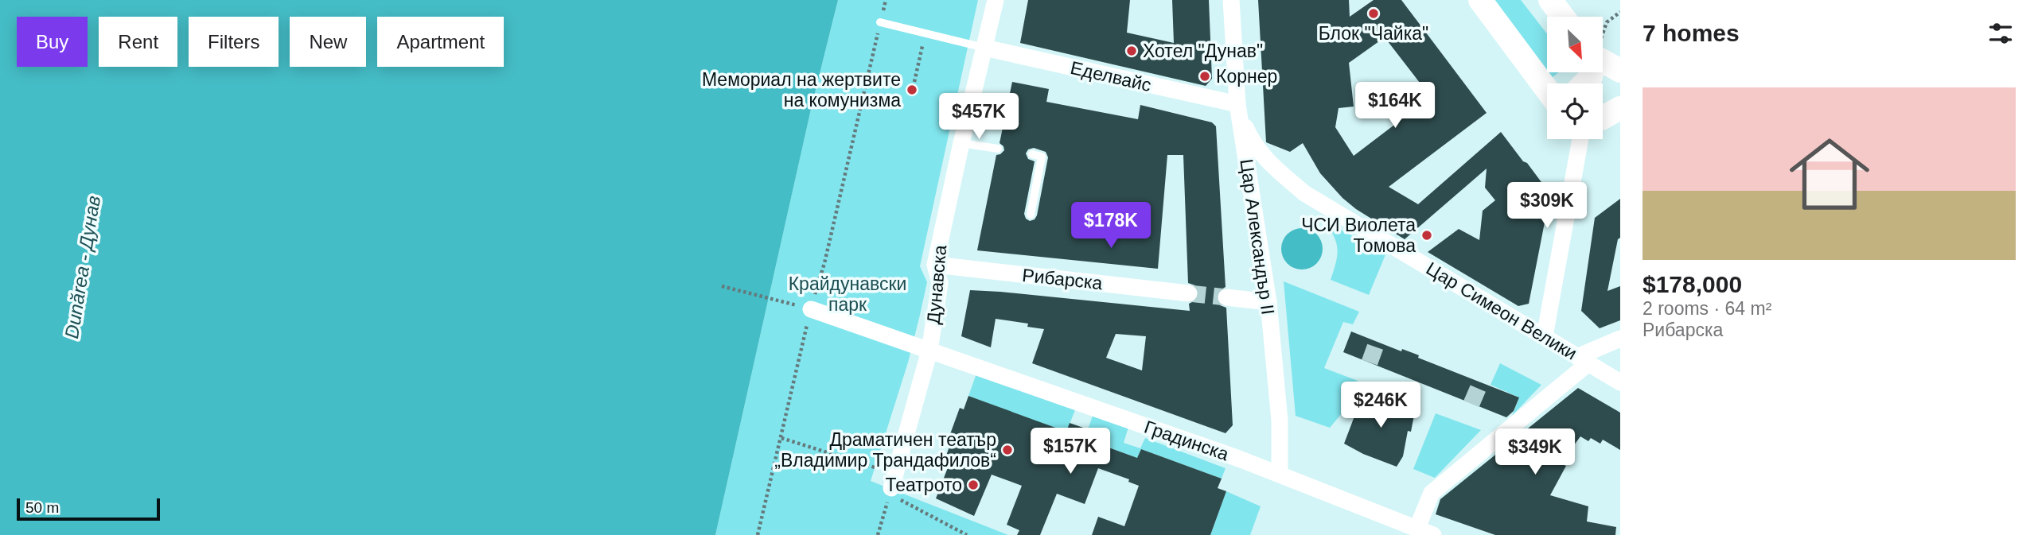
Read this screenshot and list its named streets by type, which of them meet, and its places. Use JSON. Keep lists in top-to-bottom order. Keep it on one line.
{"streets":{"street":["Еделвайс","Цар Александър II","Рибарска","Дунавска","Цар Симеон Велики","Градинска"]},"crossings":[["Еделвайс","Цар Александър II"],["Еделвайс","Дунавска"],["Еделвайс","Цар Симеон Велики"],["Цар Александър II","Цар Симеон Велики"],["Цар Александър II","Градинска"],["Рибарска","Дунавска"],["Дунавска","Градинска"]],"water":["Dunărea - Дунав"],"parks":["Крайдунавски парк"],"places":["Блок \"Чайка\"","Хотел \"Дунав\"","Корнер","Мемориал на жертвите на комунизма","ЧСИ Виолета Томова","Драматичен театър „Владимир Трандафилов“","Театрото"],"scale_bar":"50 m","north":"bottom right","page":{"heading":"7 homes","chip":["Buy","Rent","Filters","New","Apartment"],"list":[{"name":"$178,000","note":"2 rooms · 64 m² · Рибарска"}],"price":["$164K","$457K","$309K","$178K","$246K","$157K","$349K"],"scale":"50 m"}}
